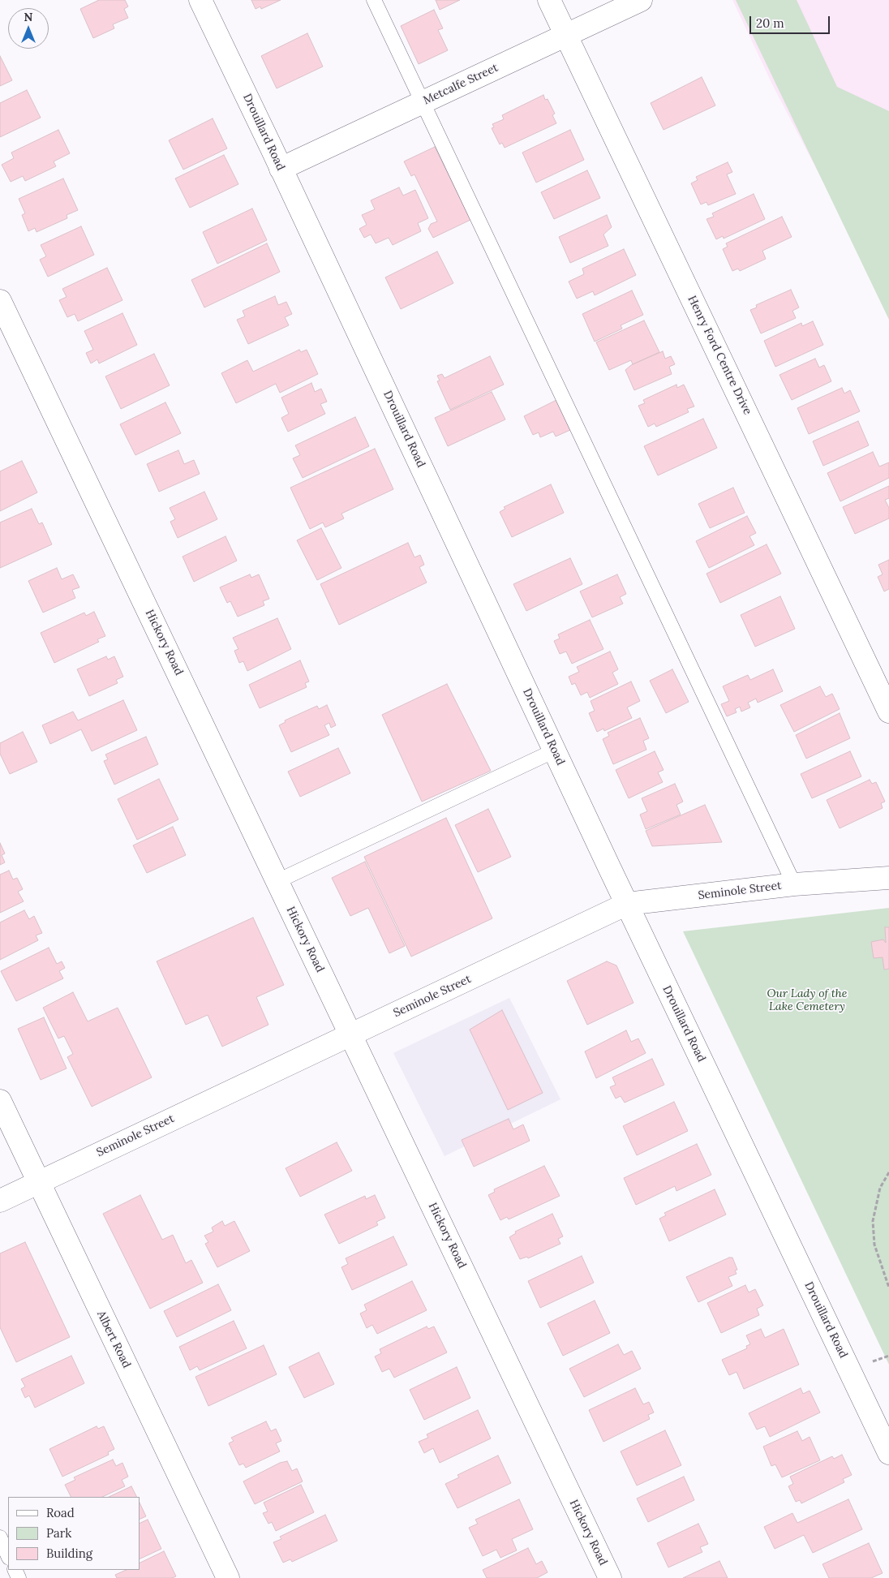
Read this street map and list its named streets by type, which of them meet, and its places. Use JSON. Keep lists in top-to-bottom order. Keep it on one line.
{"streets":{"street":["Metcalfe Street","Drouillard Road","Henry Ford Centre Drive","Hickory Road","Seminole Street","Albert Road"]},"crossings":[["Metcalfe Street","Drouillard Road"],["Metcalfe Street","Henry Ford Centre Drive"],["Drouillard Road","Seminole Street"],["Hickory Road","Seminole Street"],["Seminole Street","Albert Road"]],"parks":["Our Lady of the Lake Cemetery"],"legend":["Road","Park","Building"],"scale_bar":"20 m","north":"top"}
